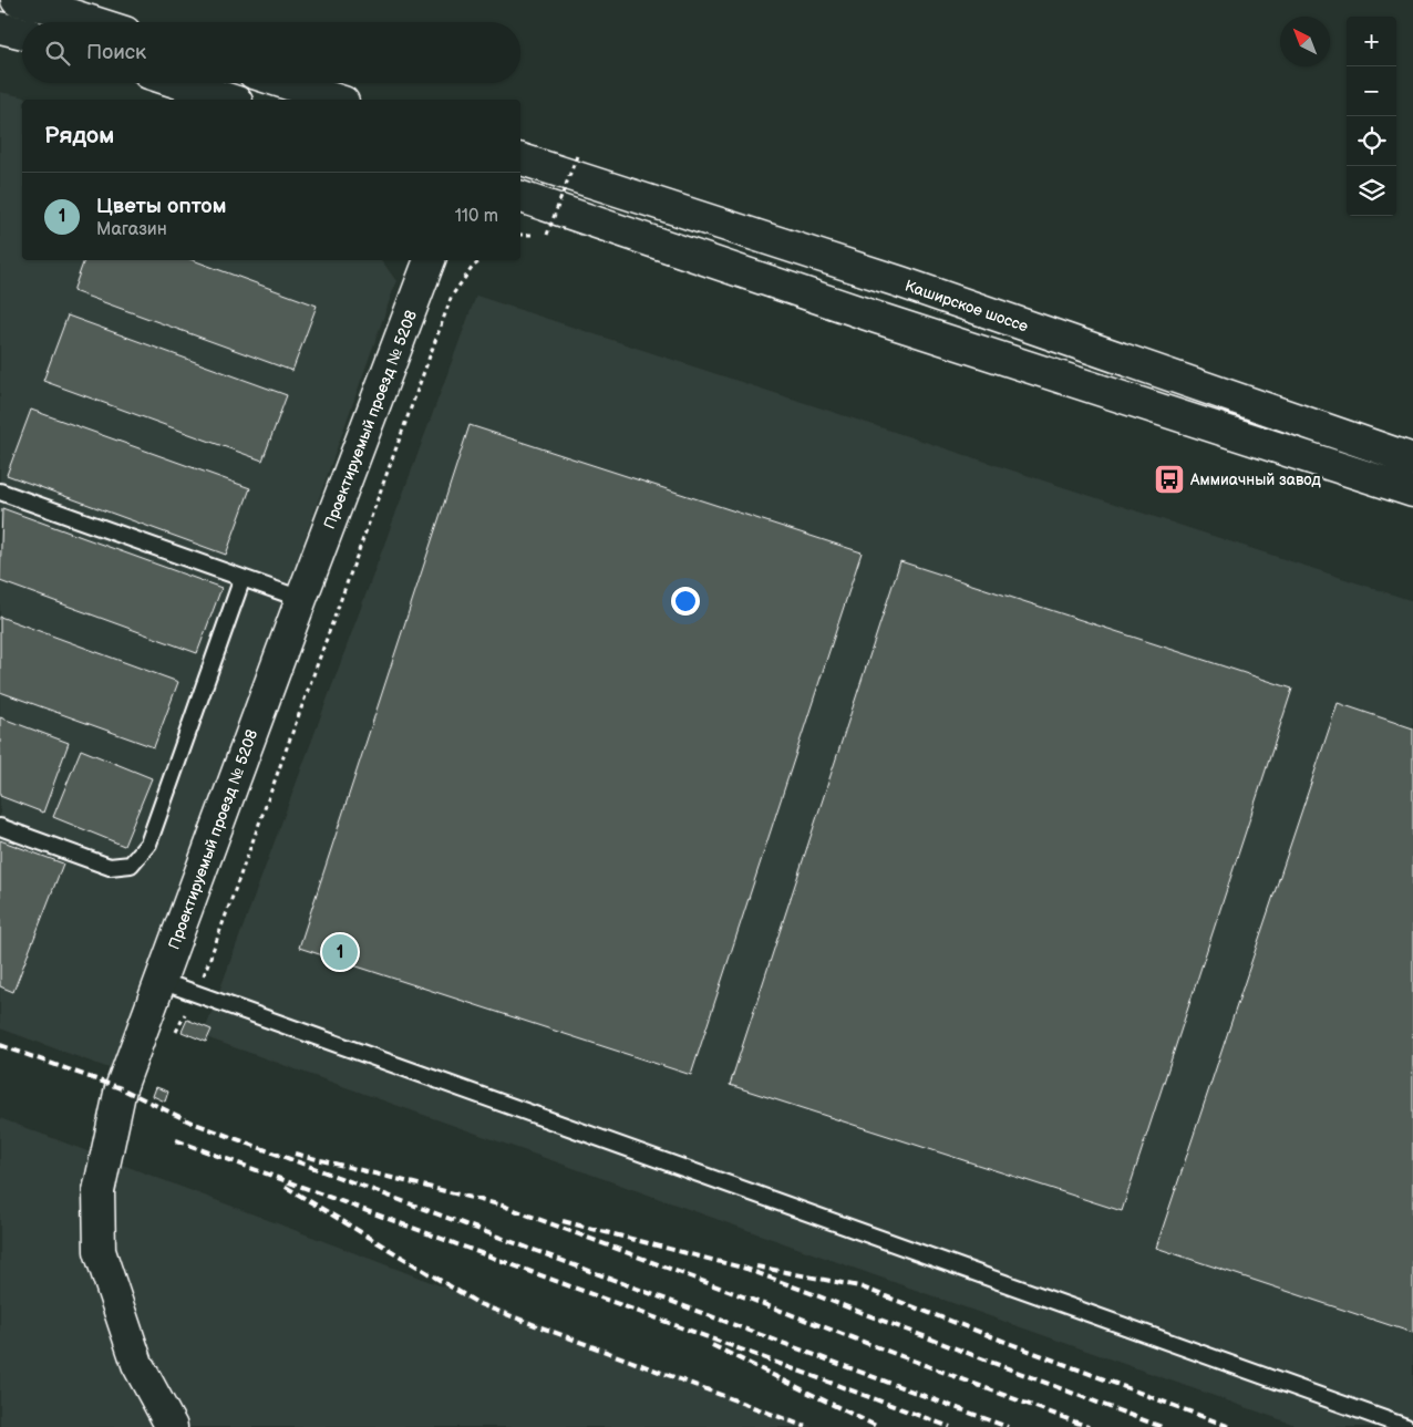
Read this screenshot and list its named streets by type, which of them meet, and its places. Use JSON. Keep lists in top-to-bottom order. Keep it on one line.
{"streets":{"main road":["Каширское шоссе","Проектируемый проезд № 5208"]},"places":{"bus stop":["Аммиачный завод"]},"north":"top left","page":{"map_buttons":["+","−"],"search":"Поиск","heading":"Рядом","list":[{"mark":"1","name":"Цветы оптом","note":"Магазин","value":"110 m"}],"pins":"1"}}
